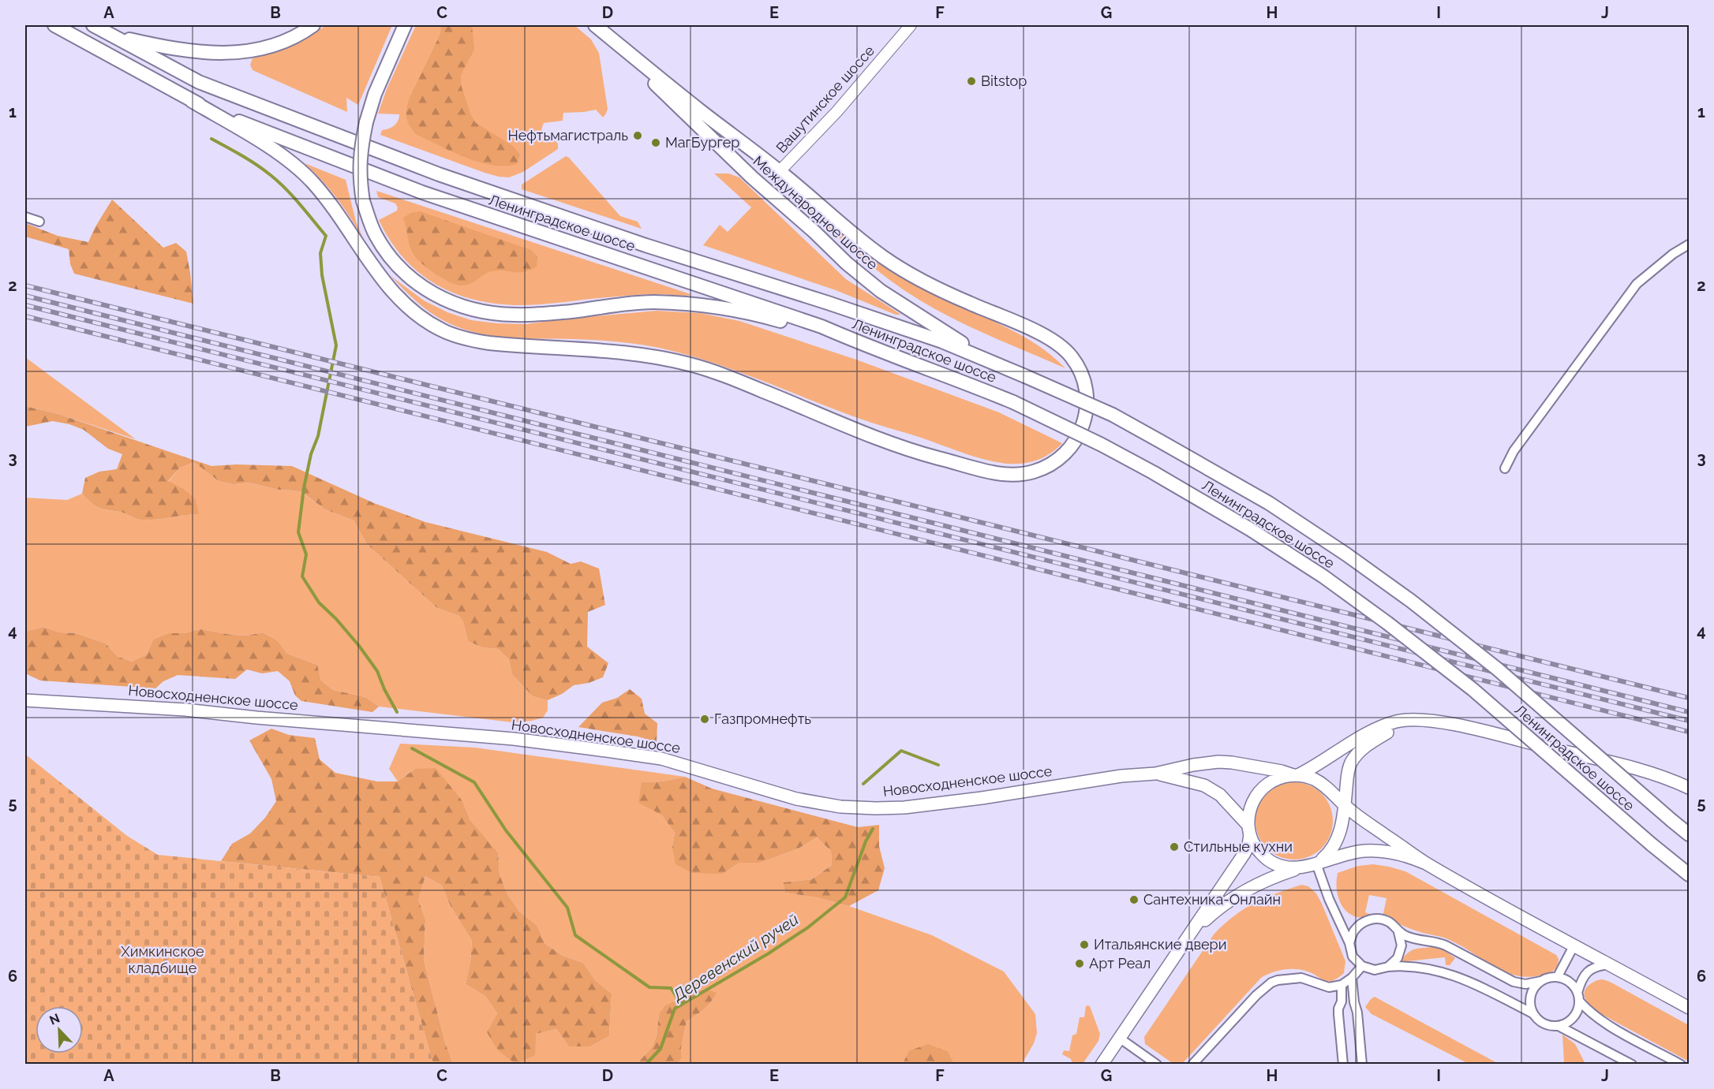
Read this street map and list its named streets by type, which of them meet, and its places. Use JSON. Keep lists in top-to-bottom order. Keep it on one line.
{"streets":{"highway":["Международное шоссе","Ленинградское шоссе"],"main road":["Новосходненское шоссе"],"street":["Вашутинское шоссе"]},"crossings":[["Международное шоссе","Ленинградское шоссе"]],"water":["Деревенский ручей"],"parks":["Химкинское кладбище"],"places":["Bitstop","Нефтьмагистраль","МагБургер","Газпромнефть","Стильные кухни","Сантехника-Онлайн","Итальянские двери","Арт Реал"],"north":"top left","grid":{"columns":["A","B","C","D","E","F","G","H","I","J"],"rows":["1","2","3","4","5","6"]}}
